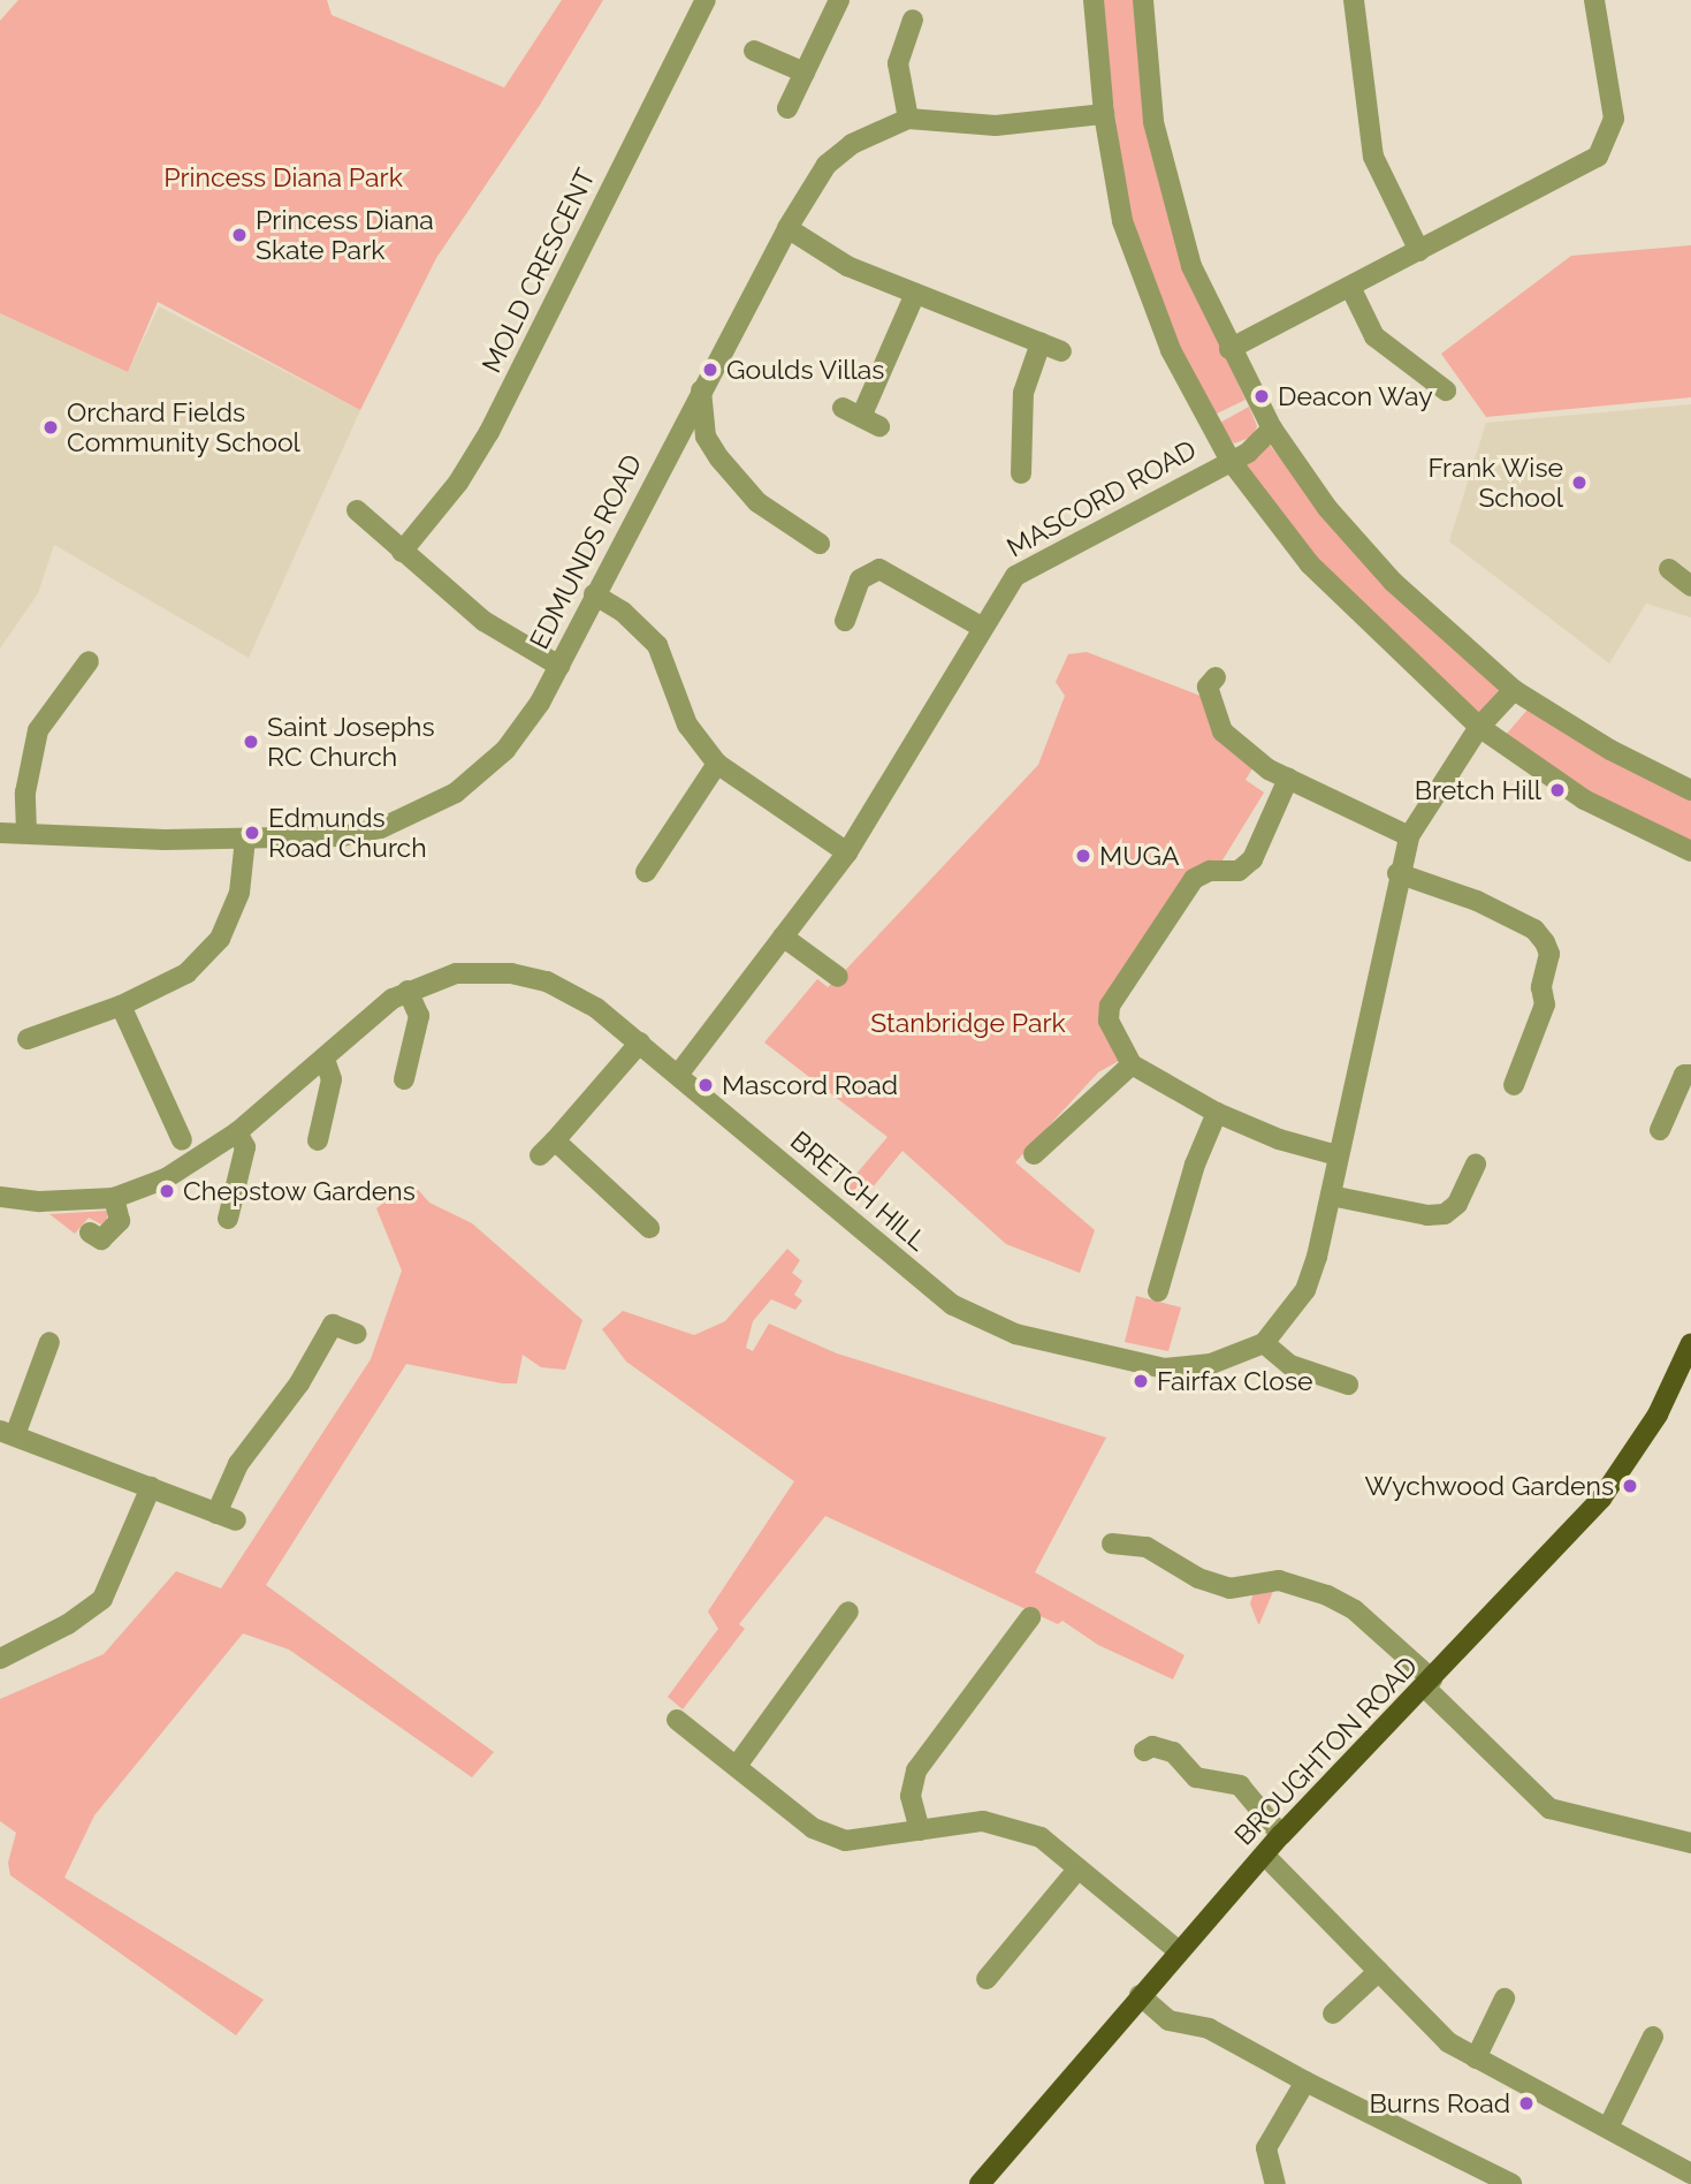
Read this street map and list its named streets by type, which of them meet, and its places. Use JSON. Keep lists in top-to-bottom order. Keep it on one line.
{"streets":{"main road":["BROUGHTON ROAD"],"street":["MOLD CRESCENT","MASCORD ROAD","EDMUNDS ROAD","BRETCH HILL"]},"crossings":[["MASCORD ROAD","BRETCH HILL"]],"parks":["Princess Diana Park","Stanbridge Park"],"places":["Princess Diana Skate Park","Goulds Villas","Deacon Way","Orchard Fields Community School","Frank Wise School","Saint Josephs RC Church","Bretch Hill","Edmunds Road Church","MUGA","Mascord Road","Chepstow Gardens","Fairfax Close","Wychwood Gardens","Burns Road"]}
